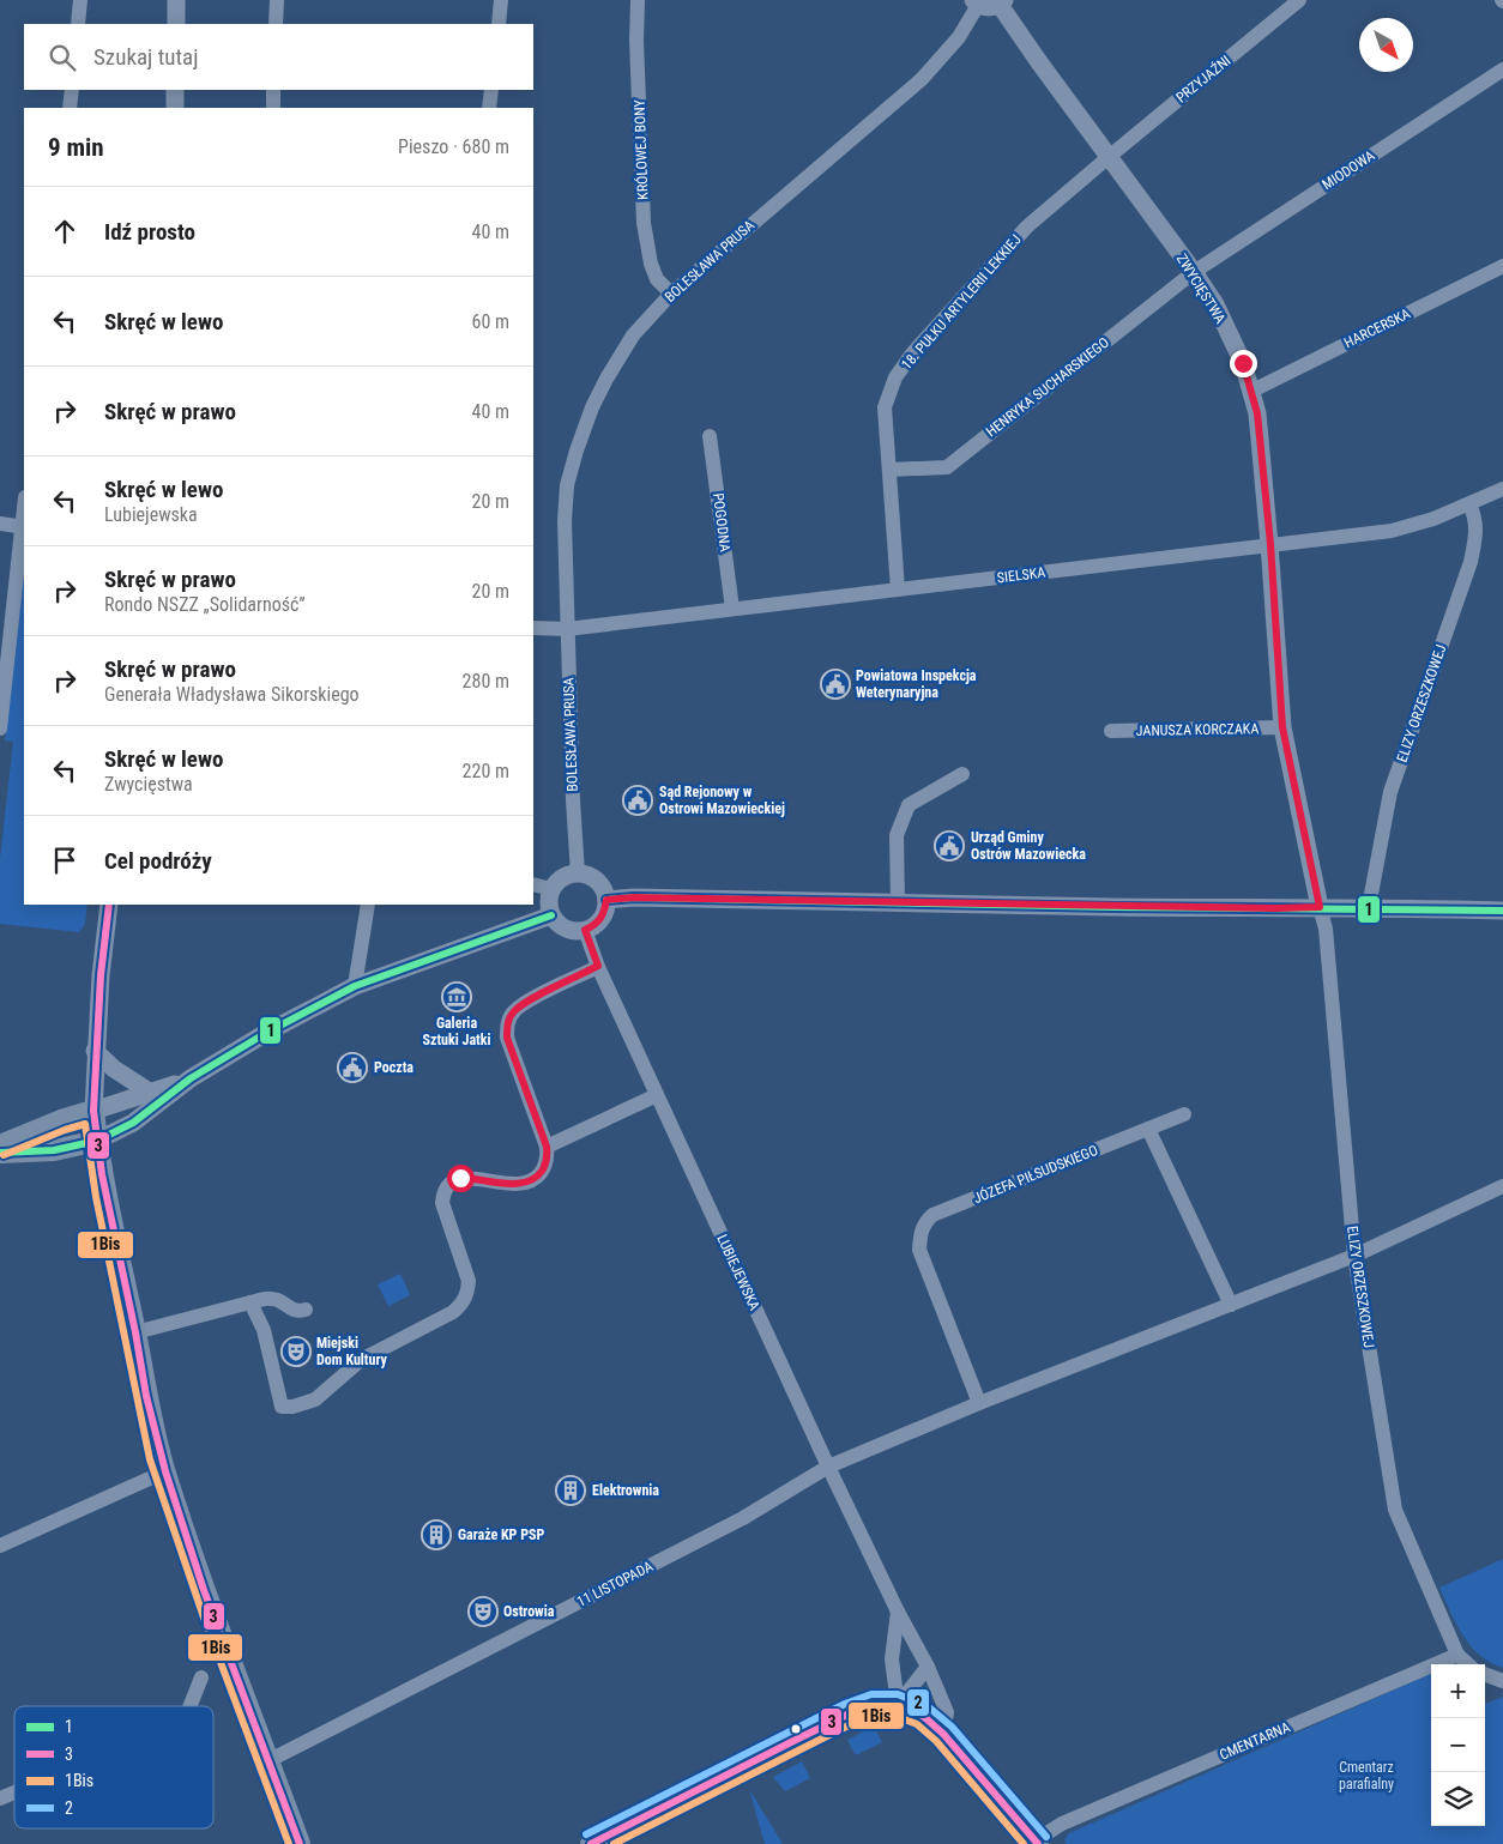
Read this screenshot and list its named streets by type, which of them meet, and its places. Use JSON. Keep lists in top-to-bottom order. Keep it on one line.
{"streets":{"street":["PRZYJAŹNI","KRÓLOWEJ BONY","MIODOWA","BOLESŁAWA PRUSA","ZWYCIĘSTWA","18. PUŁKU ARTYLERII LEKKIEJ","HARCERSKA","HENRYKA SUCHARSKIEGO","POGODNA","SIELSKA","ELIZY ORZESZKOWEJ","JANUSZA KORCZAKA","JÓZEFA PIŁSUDSKIEGO","LUBIEJEWSKA","11 LISTOPADA","CMENTARNA"]},"crossings":[["PRZYJAŹNI","ZWYCIĘSTWA"],["PRZYJAŹNI","18. PUŁKU ARTYLERII LEKKIEJ"],["KRÓLOWEJ BONY","BOLESŁAWA PRUSA"],["MIODOWA","ZWYCIĘSTWA"],["MIODOWA","HENRYKA SUCHARSKIEGO"],["BOLESŁAWA PRUSA","SIELSKA"],["BOLESŁAWA PRUSA","LUBIEJEWSKA"],["ZWYCIĘSTWA","18. PUŁKU ARTYLERII LEKKIEJ"],["ZWYCIĘSTWA","HARCERSKA"],["ZWYCIĘSTWA","HENRYKA SUCHARSKIEGO"],["ZWYCIĘSTWA","SIELSKA"],["ZWYCIĘSTWA","ELIZY ORZESZKOWEJ"],["ZWYCIĘSTWA","JANUSZA KORCZAKA"],["18. PUŁKU ARTYLERII LEKKIEJ","HENRYKA SUCHARSKIEGO"],["18. PUŁKU ARTYLERII LEKKIEJ","SIELSKA"],["POGODNA","SIELSKA"],["SIELSKA","ELIZY ORZESZKOWEJ"],["ELIZY ORZESZKOWEJ","CMENTARNA"],["LUBIEJEWSKA","11 LISTOPADA"]],"parks":["Cmentarz parafialny"],"places":{"public building":["Powiatowa Inspekcja Weterynaryjna","Sąd Rejonowy w Ostrowi Mazowieckiej","Urząd Gminy Ostrów Mazowiecka","Poczta"],"museum":["Galeria Sztuki Jatki"],"theatre":["Miejski Dom Kultury","Ostrowia"],"building":["Elektrownia","Garaże KP PSP"]},"lines":["transit line 1","transit line 3","transit line 1Bis","transit line 2"],"legend":["1","3","1Bis","2"],"north":"bottom right","page":{"search":"Szukaj tutaj","heading":["9 min","Pieszo · 680 m"],"list":[["Idź prosto","40 m"],["Skręć w lewo","60 m"],["Skręć w prawo","40 m"],["Skręć w lewo","Lubiejewska","20 m"],["Skręć w prawo","Rondo NSZZ „Solidarność”","20 m"],["Skręć w prawo","Generała Władysława Sikorskiego","280 m"],["Skręć w lewo","Zwycięstwa","220 m"],"Cel podróży"],"map_buttons":["+","−"]}}
